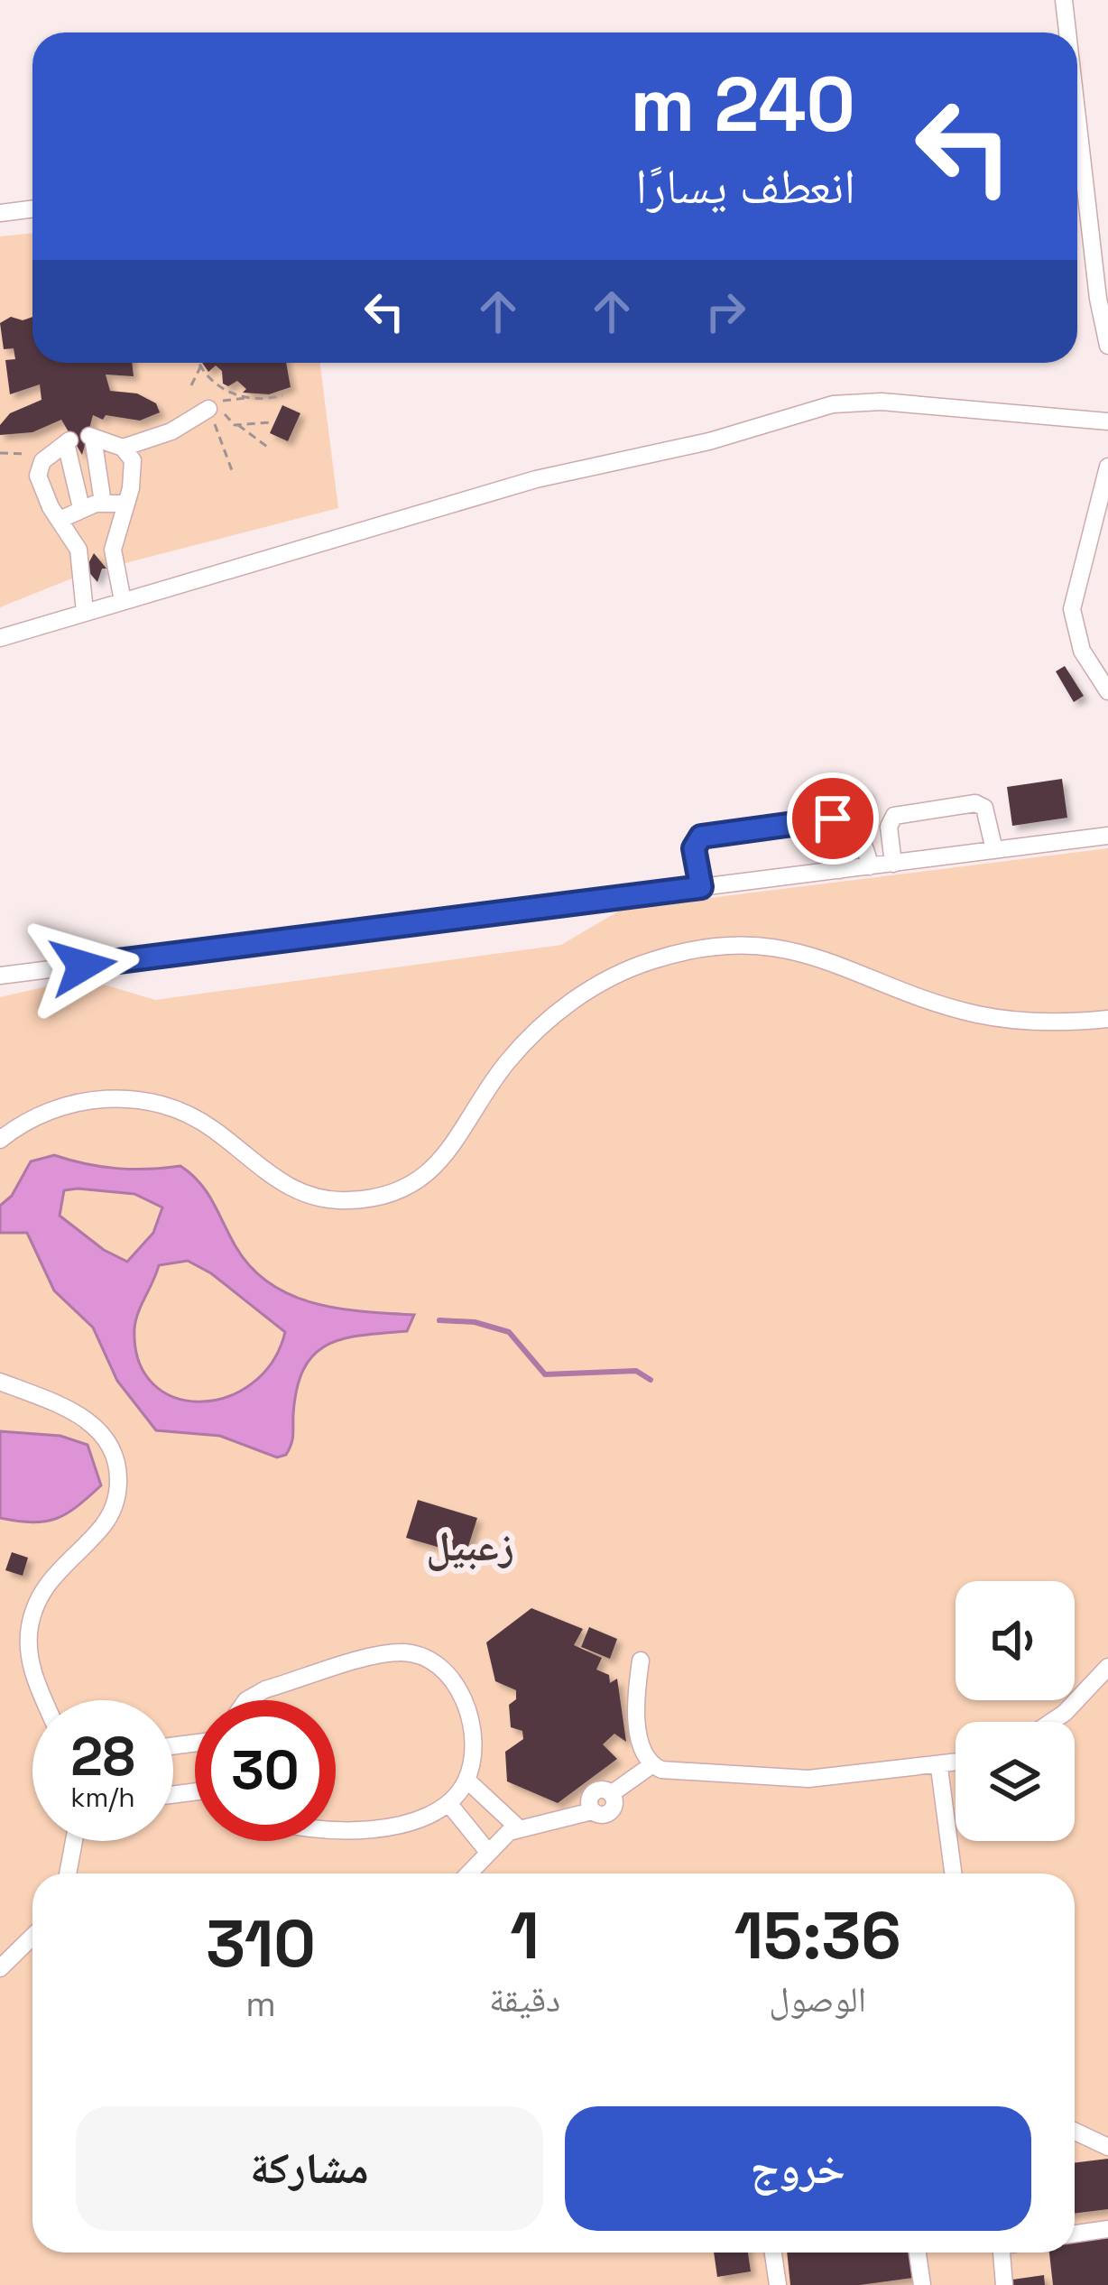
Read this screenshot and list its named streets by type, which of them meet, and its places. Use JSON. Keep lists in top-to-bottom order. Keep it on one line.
{"districts":["زعبيل"],"page":{"turn":["240 m","انعطف يسارًا"],"speed":"28 km/h","limit":"30","eta":["15:36","الوصول","1","دقيقة","310","m"],"buttons":["خروج","مشاركة"]}}
